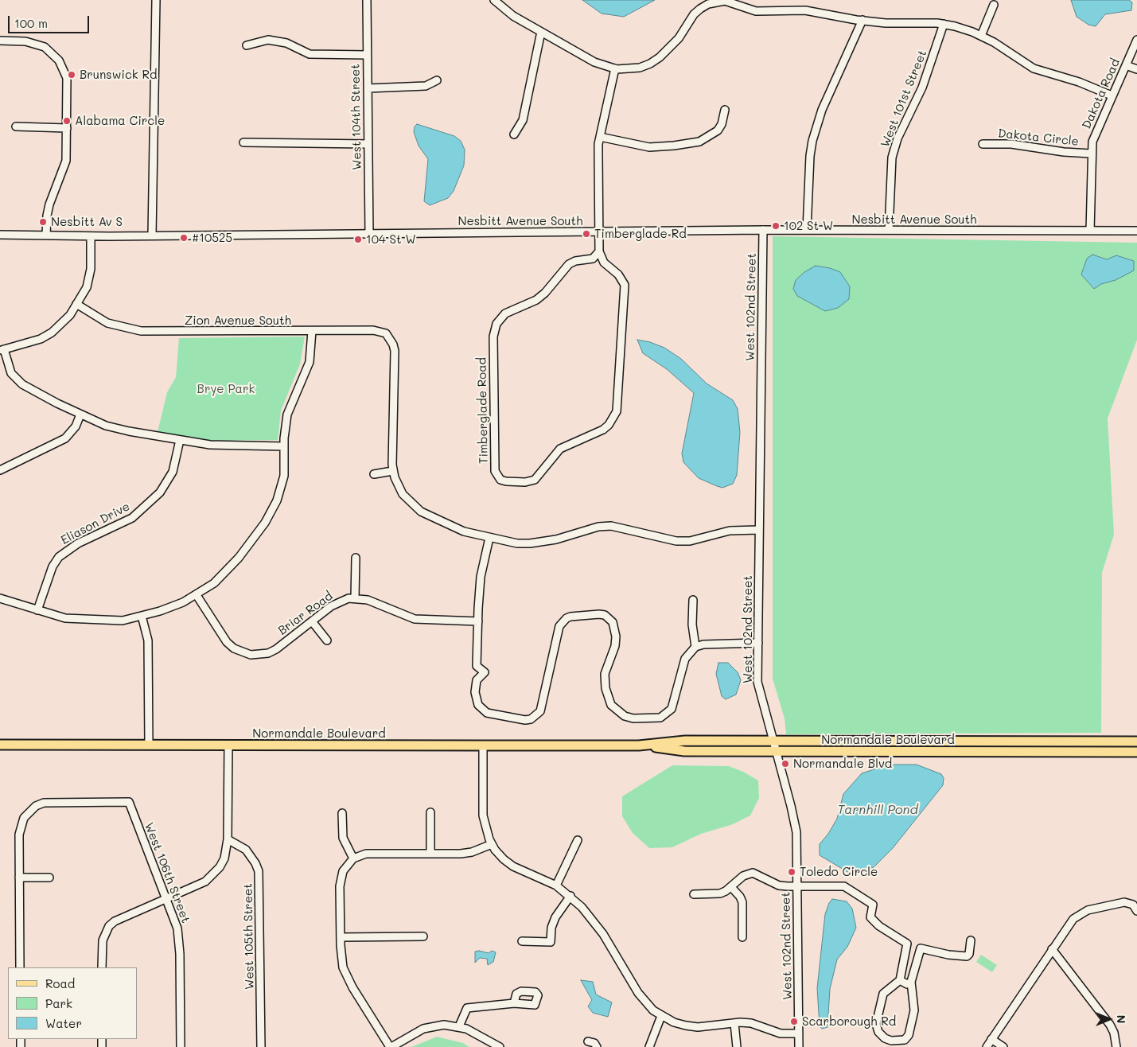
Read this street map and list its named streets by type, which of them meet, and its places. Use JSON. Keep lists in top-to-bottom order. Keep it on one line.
{"streets":{"main road":["Normandale Boulevard"],"street":["Dakota Road","West 101st Street","West 104th Street","Dakota Circle","Nesbitt Avenue South","West 102nd Street","Zion Avenue South","Timberglade Road","Eliason Drive","Briar Road","West 106th Street","West 105th Street"]},"crossings":[["Dakota Road","Dakota Circle"],["Dakota Road","Nesbitt Avenue South"],["West 101st Street","Nesbitt Avenue South"],["West 104th Street","Nesbitt Avenue South"],["Nesbitt Avenue South","West 102nd Street"],["West 102nd Street","Normandale Boulevard"]],"water":["Tarnhill Pond"],"parks":["Brye Park"],"places":["Brunswick Rd","Alabama Circle","Nesbitt Av S","102 St W","Timberglade Rd","#10525","104 St W","Normandale Blvd","Toledo Circle","Scarborough Rd"],"legend":["Road","Park","Water"],"scale_bar":"100 m","north":"right"}
